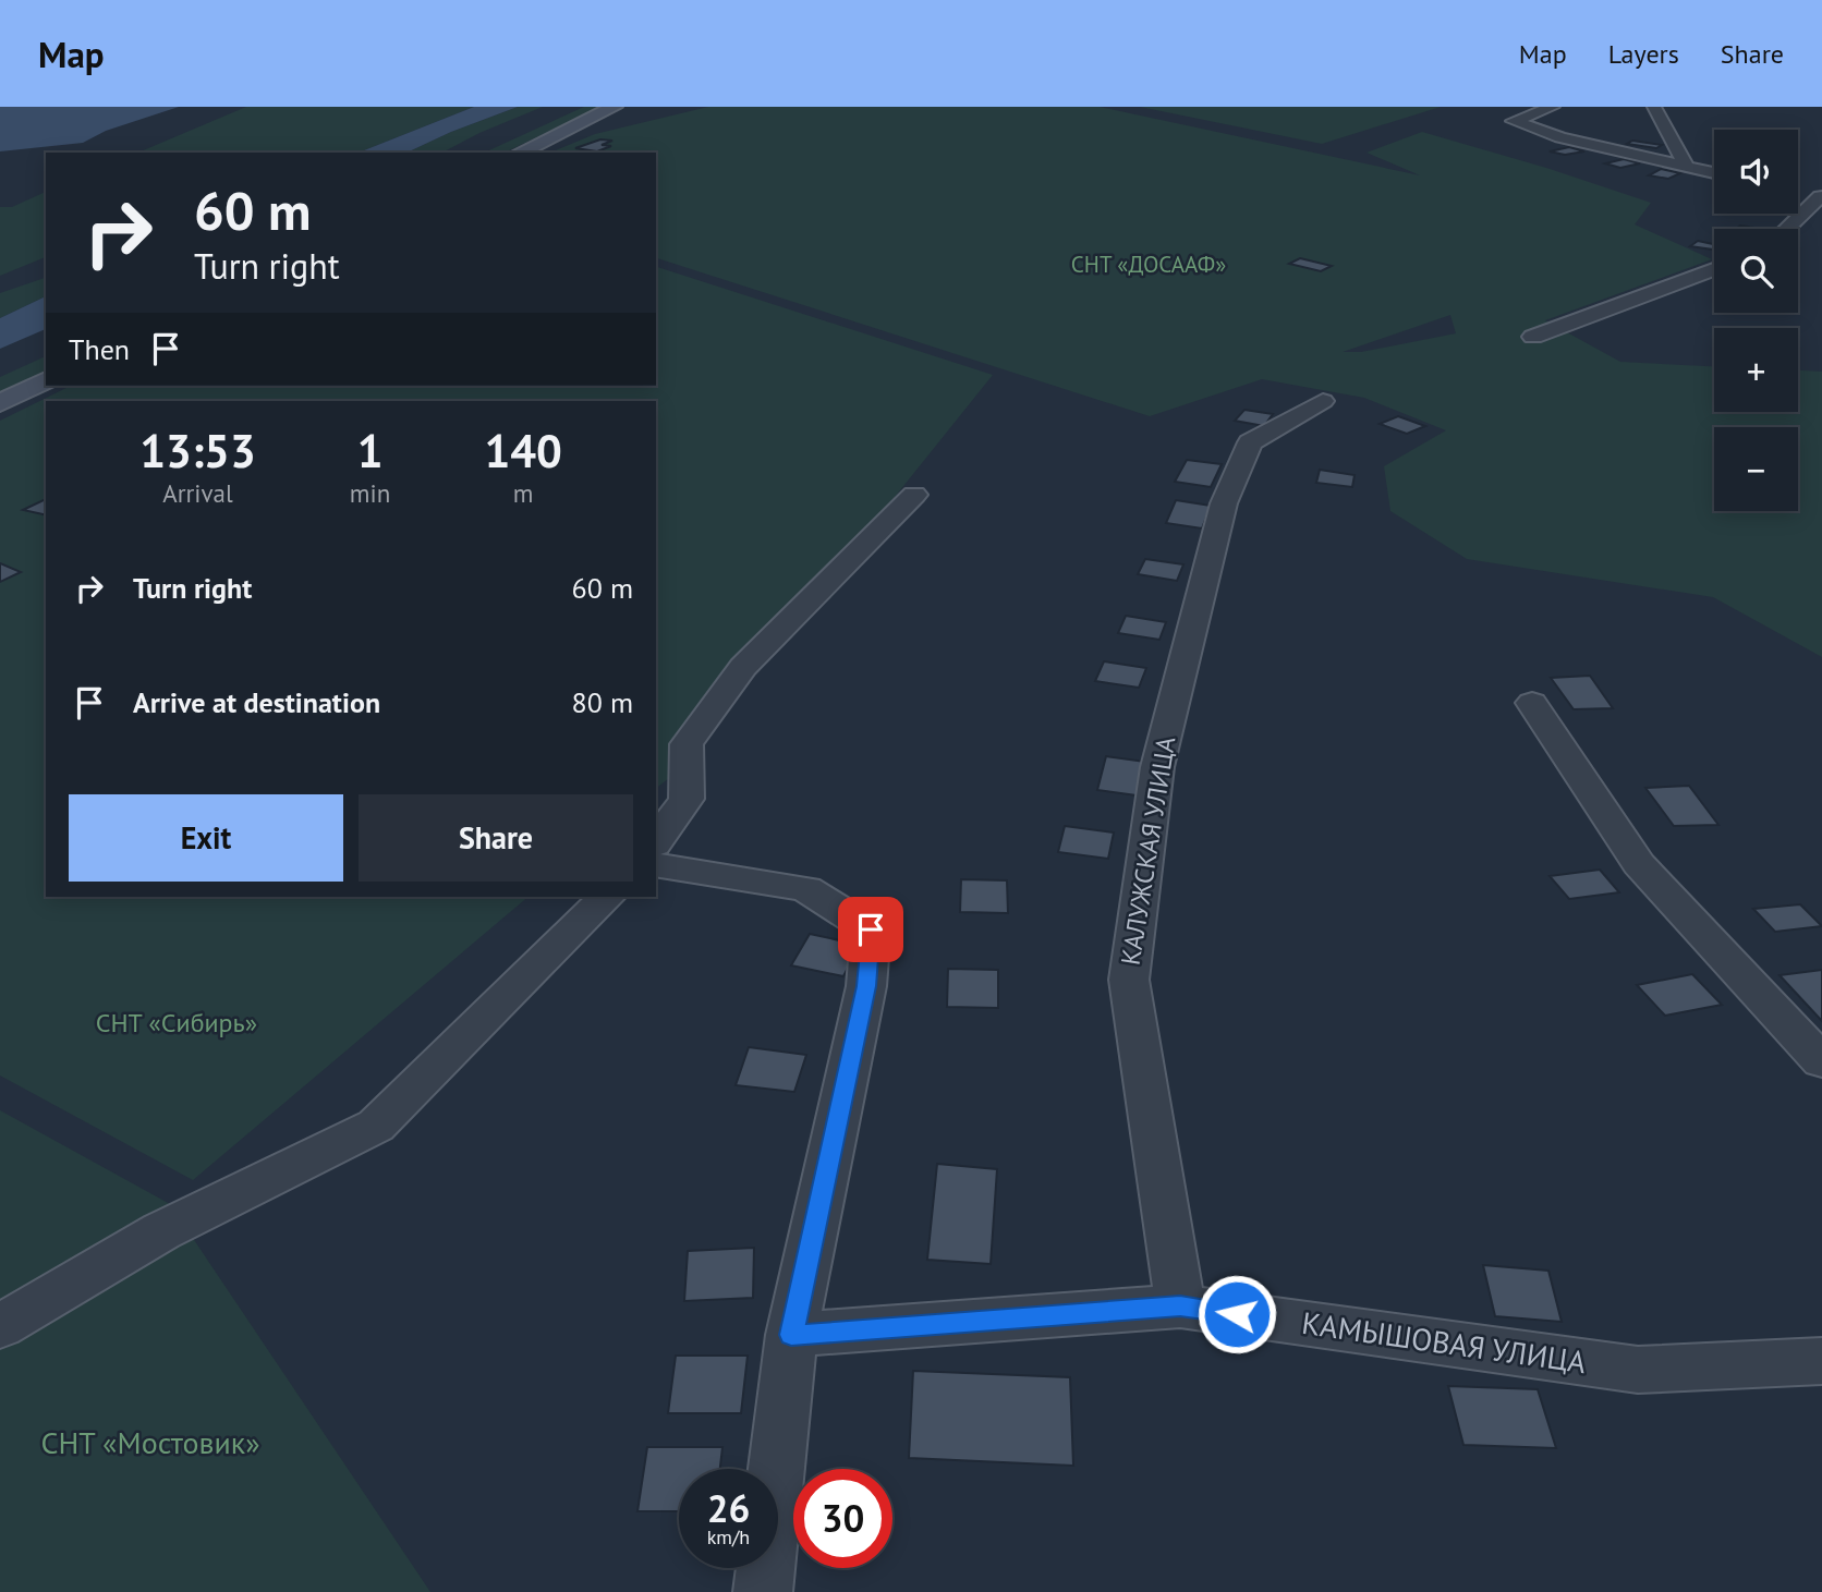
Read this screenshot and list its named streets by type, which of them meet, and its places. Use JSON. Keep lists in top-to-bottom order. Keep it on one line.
{"streets":{"street":["КАЛУЖСКАЯ УЛИЦА","КАМЫШОВАЯ УЛИЦА"]},"crossings":[["КАЛУЖСКАЯ УЛИЦА","КАМЫШОВАЯ УЛИЦА"]],"parks":["СНТ «ДОСААФ»","СНТ «Сибирь»","СНТ «Мостовик»"],"page":{"header":"Map","nav":["Map","Layers","Share"],"map_buttons":["+","−"],"turn":["60 m","Turn right"],"then":"Then","eta":["13:53","Arrival","1","min","140","m"],"list":[{"name":"Turn right","value":"60 m"},{"name":"Arrive at destination","value":"80 m"}],"buttons":["Exit","Share"],"speed":"26 km/h","limit":"30"}}
